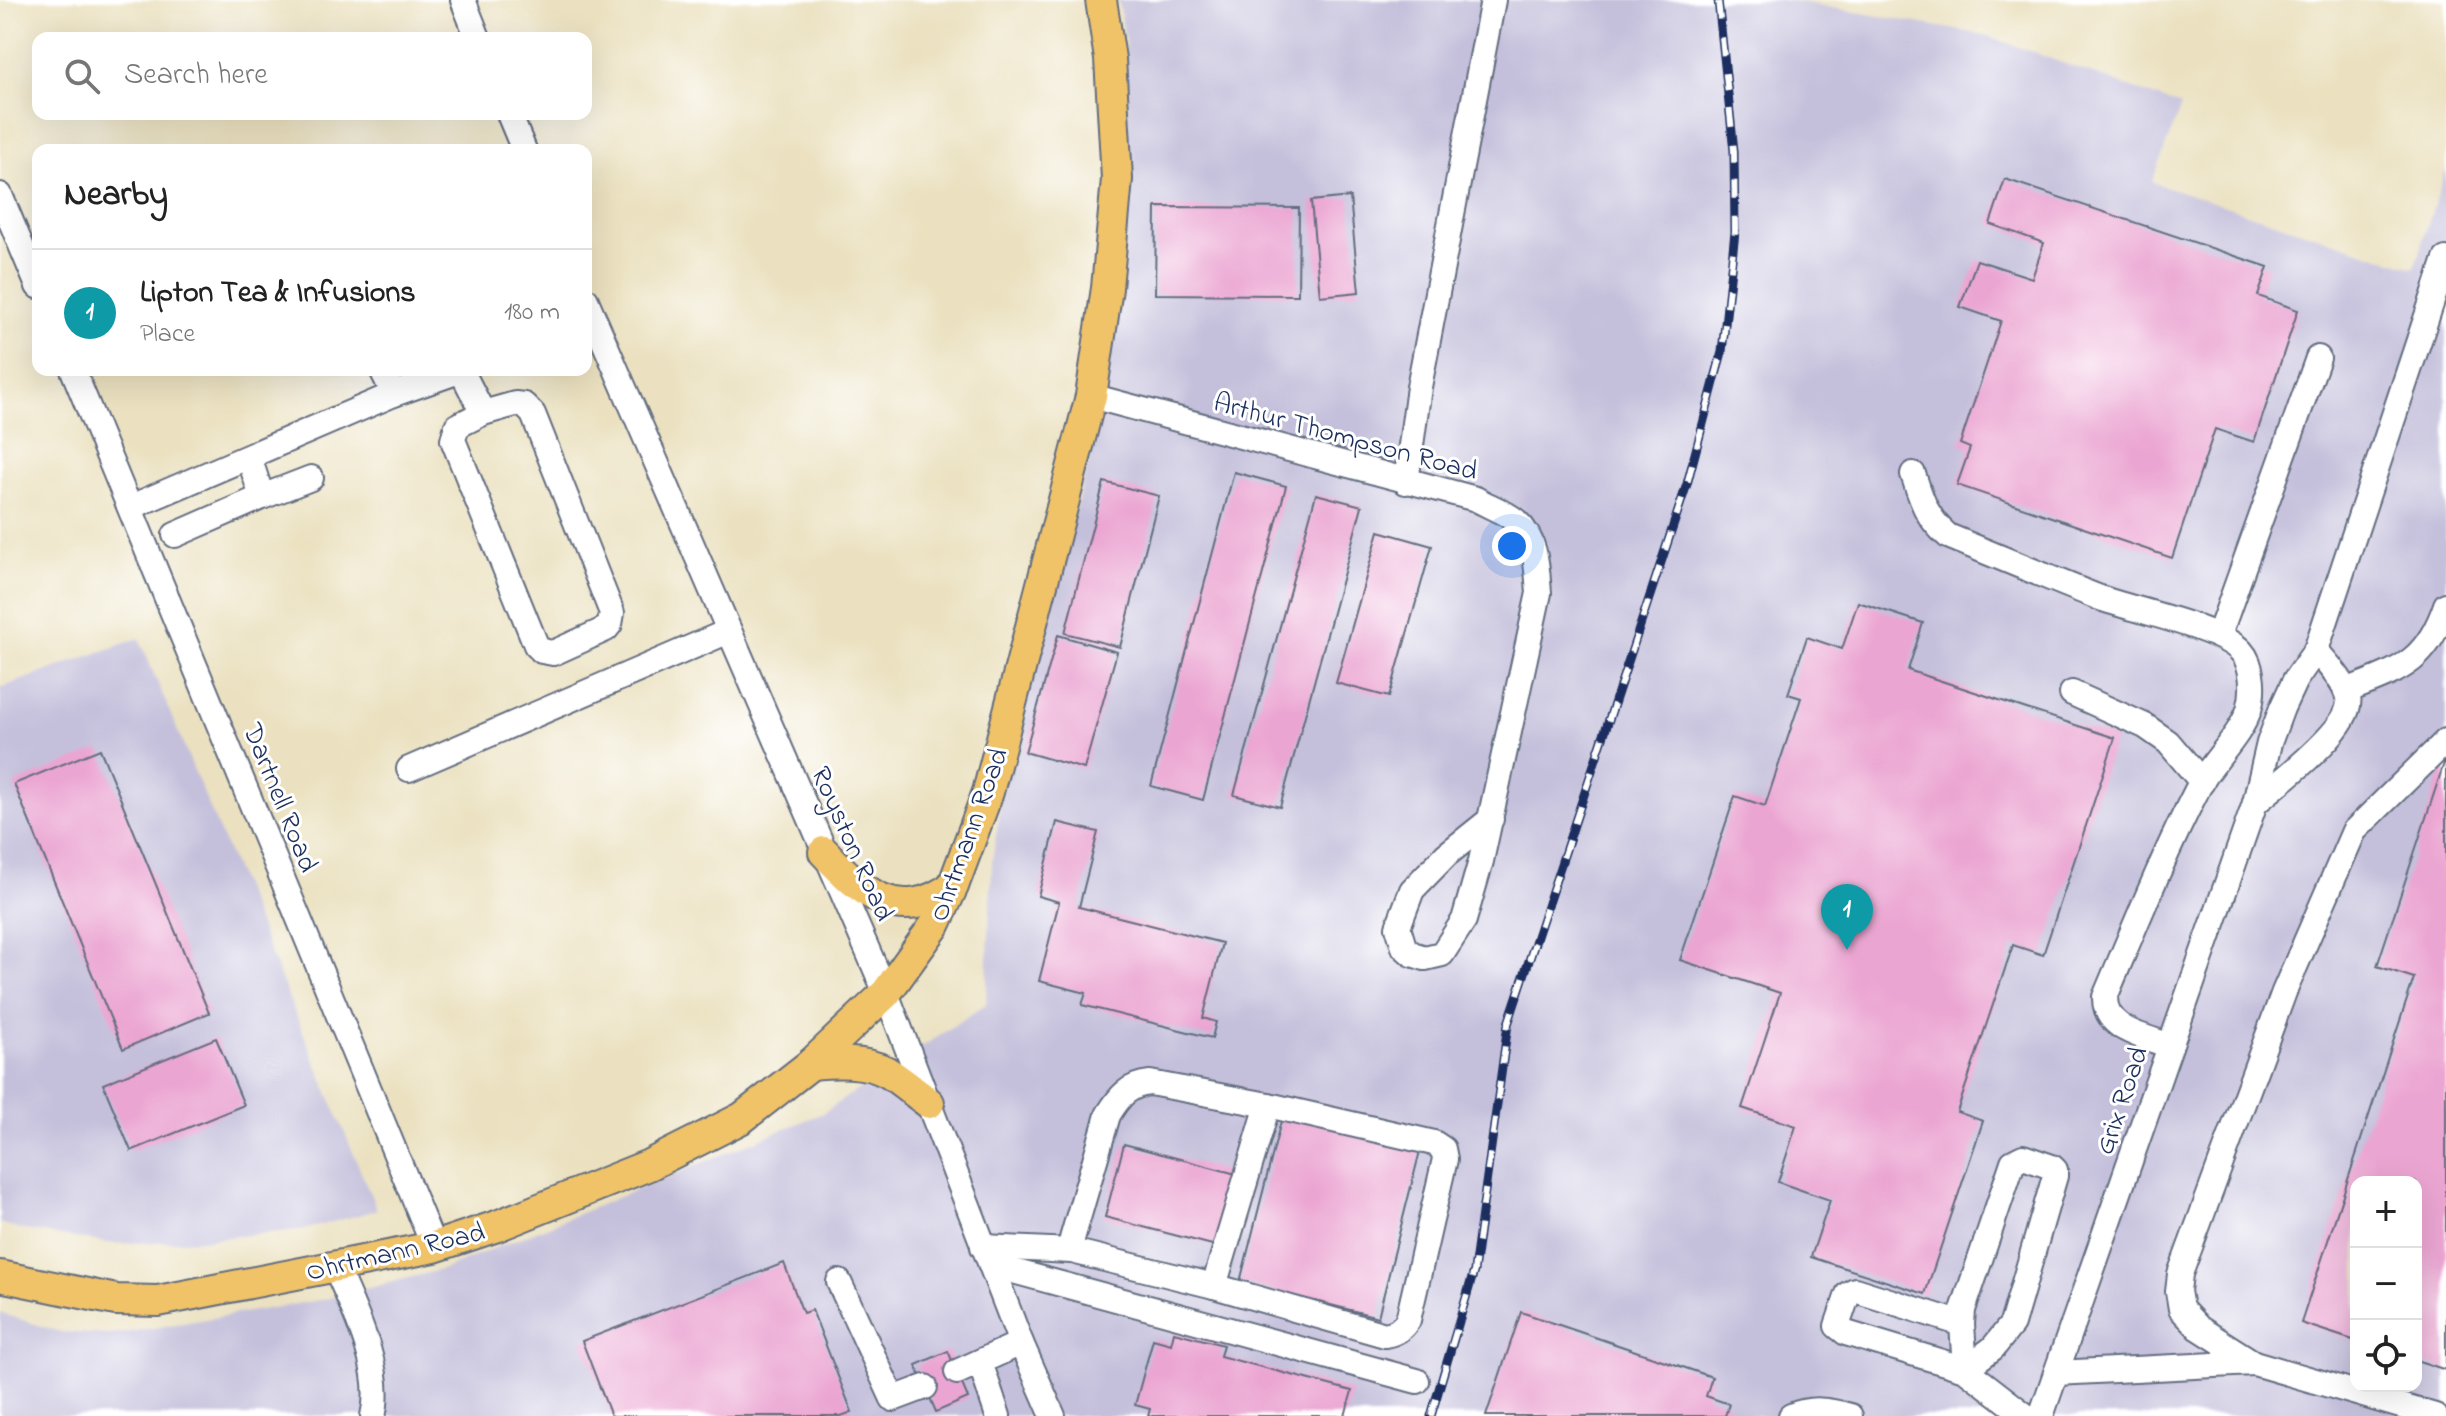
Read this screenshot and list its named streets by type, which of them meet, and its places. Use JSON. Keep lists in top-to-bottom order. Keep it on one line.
{"streets":{"main road":["Ohrtmann Road"],"street":["Arthur Thompson Road","Dartnell Road","Royston Road","Grix Road"]},"crossings":[["Arthur Thompson Road","Ohrtmann Road"],["Dartnell Road","Ohrtmann Road"],["Ohrtmann Road","Royston Road"]],"page":{"search":"Search here","heading":"Nearby","list":[{"mark":"1","name":"Lipton Tea & Infusions","note":"Place","value":"180 m"}],"pins":"1","map_buttons":["+","−"]}}
